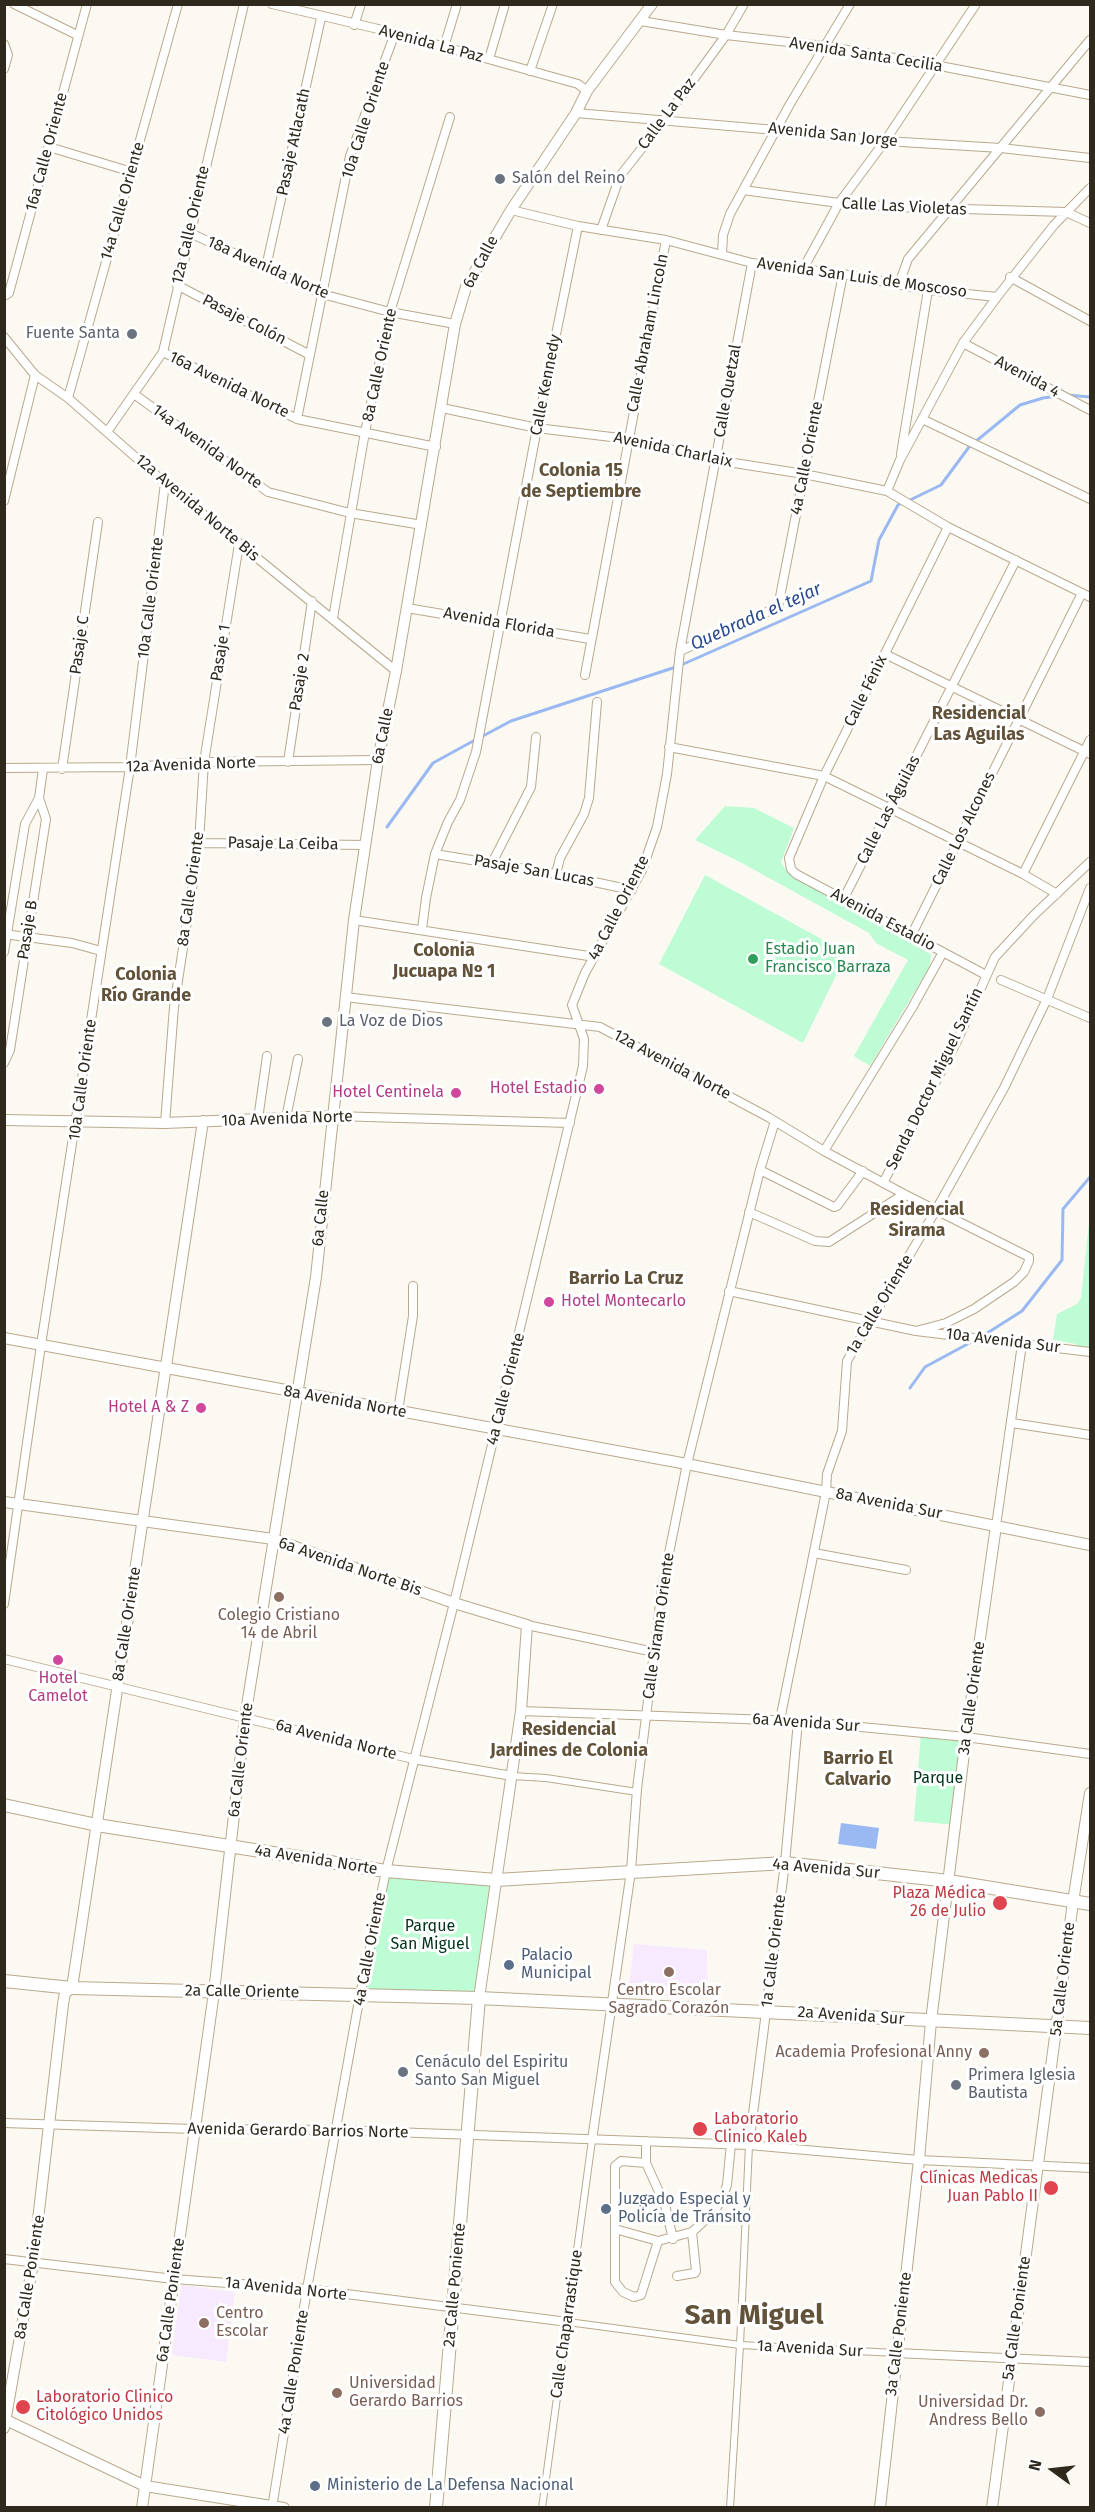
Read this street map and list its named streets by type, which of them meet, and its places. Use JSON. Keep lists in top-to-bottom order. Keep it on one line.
{"streets":{"main road":["4a Avenida Norte","4a Avenida Sur","2a Calle Oriente","2a Avenida Sur","2a Calle Poniente"],"street":["Avenida La Paz","Avenida Santa Cecilia","Calle La Paz","10a Calle Oriente","Avenida San Jorge","Pasaje Atlacath","16a Calle Oriente","14a Calle Oriente","Calle Las Violetas","12a Calle Oriente","6a Calle","18a Avenida Norte","Avenida San Luis de Moscoso","Pasaje Colón","Calle Abraham Lincoln","8a Calle Oriente","Avenida 4","16a Avenida Norte","Calle Kennedy","Calle Quetzal","14a Avenida Norte","Avenida Charlaix","4a Calle Oriente","12a Avenida Norte Bis","Avenida Florida","Pasaje C","Pasaje 1","Pasaje 2","Calle Fénix","12a Avenida Norte","Calle Las Águilas","Calle Los Alcones","Pasaje La Ceiba","Pasaje San Lucas","Avenida Estadio","Pasaje B","Senda Doctor Miguel Santín","10a Avenida Norte","1a Calle Oriente","10a Avenida Sur","8a Avenida Norte","8a Avenida Sur","6a Avenida Norte Bis","Calle Sirama Oriente","3a Calle Oriente","6a Avenida Sur","6a Avenida Norte","6a Calle Oriente","5a Calle Oriente","Avenida Gerardo Barrios Norte","8a Calle Poniente","1a Avenida Norte","6a Calle Poniente","5a Calle Poniente","Calle Chaparrastique","3a Calle Poniente","1a Avenida Sur","4a Calle Poniente"]},"crossings":[["Avenida La Paz","10a Calle Oriente"],["Avenida La Paz","Pasaje Atlacath"],["Avenida Santa Cecilia","Calle La Paz"],["Calle La Paz","Avenida San Jorge"],["Calle La Paz","Avenida San Luis de Moscoso"],["10a Calle Oriente","18a Avenida Norte"],["10a Calle Oriente","Pasaje Colón"],["10a Calle Oriente","16a Avenida Norte"],["10a Calle Oriente","12a Avenida Norte Bis"],["10a Calle Oriente","12a Avenida Norte"],["10a Calle Oriente","10a Avenida Norte"],["10a Calle Oriente","8a Avenida Norte"],["10a Calle Oriente","6a Avenida Norte Bis"],["Avenida San Jorge","6a Calle"],["Pasaje Atlacath","18a Avenida Norte"],["14a Calle Oriente","12a Avenida Norte Bis"],["12a Calle Oriente","18a Avenida Norte"],["12a Calle Oriente","Pasaje Colón"],["12a Calle Oriente","16a Avenida Norte"],["12a Calle Oriente","14a Avenida Norte"],["12a Calle Oriente","12a Avenida Norte Bis"],["6a Calle","18a Avenida Norte"],["6a Calle","Avenida San Luis de Moscoso"],["6a Calle","16a Avenida Norte"],["6a Calle","14a Avenida Norte"],["6a Calle","Avenida Charlaix"],["6a Calle","12a Avenida Norte Bis"],["6a Calle","Avenida Florida"],["6a Calle","12a Avenida Norte"],["6a Calle","Pasaje La Ceiba"],["6a Calle","10a Avenida Norte"],["6a Calle","8a Avenida Norte"],["6a Calle","6a Calle Oriente"],["18a Avenida Norte","8a Calle Oriente"],["Avenida San Luis de Moscoso","Calle Abraham Lincoln"],["Avenida San Luis de Moscoso","Avenida 4"],["Avenida San Luis de Moscoso","Calle Kennedy"],["Avenida San Luis de Moscoso","Calle Quetzal"],["Avenida San Luis de Moscoso","Avenida Charlaix"],["Avenida San Luis de Moscoso","4a Calle Oriente"],["Calle Abraham Lincoln","Avenida Charlaix"],["Calle Abraham Lincoln","Avenida Florida"],["8a Calle Oriente","16a Avenida Norte"],["8a Calle Oriente","14a Avenida Norte"],["8a Calle Oriente","12a Avenida Norte Bis"],["8a Calle Oriente","Pasaje 1"],["8a Calle Oriente","12a Avenida Norte"],["8a Calle Oriente","Pasaje La Ceiba"],["8a Calle Oriente","10a Avenida Norte"],["8a Calle Oriente","8a Avenida Norte"],["8a Calle Oriente","6a Avenida Norte Bis"],["8a Calle Oriente","6a Avenida Norte"],["8a Calle Oriente","4a Avenida Norte"],["8a Calle Oriente","2a Calle Oriente"],["8a Calle Oriente","Avenida Gerardo Barrios Norte"],["8a Calle Oriente","8a Calle Poniente"],["Calle Kennedy","Avenida Charlaix"],["Calle Kennedy","Avenida Florida"],["Calle Kennedy","Pasaje San Lucas"],["Calle Quetzal","Avenida Charlaix"],["Calle Quetzal","4a Calle Oriente"],["Avenida Charlaix","4a Calle Oriente"],["Avenida Charlaix","Calle Fénix"],["Avenida Charlaix","Calle Las Águilas"],["Avenida Charlaix","Calle Los Alcones"],["4a Calle Oriente","12a Avenida Norte"],["4a Calle Oriente","Pasaje San Lucas"],["4a Calle Oriente","10a Avenida Norte"],["4a Calle Oriente","8a Avenida Norte"],["4a Calle Oriente","6a Avenida Norte Bis"],["4a Calle Oriente","6a Avenida Norte"],["4a Calle Oriente","4a Avenida Norte"],["4a Calle Oriente","2a Calle Oriente"],["4a Calle Oriente","Avenida Gerardo Barrios Norte"],["4a Calle Oriente","4a Calle Poniente"],["12a Avenida Norte Bis","Pasaje 1"],["12a Avenida Norte Bis","Pasaje 2"],["Pasaje C","12a Avenida Norte"],["Pasaje 1","12a Avenida Norte"],["Pasaje 2","12a Avenida Norte"],["Calle Fénix","Avenida Estadio"],["12a Avenida Norte","Senda Doctor Miguel Santín"],["12a Avenida Norte","1a Calle Oriente"],["12a Avenida Norte","10a Avenida Sur"],["12a Avenida Norte","Calle Sirama Oriente"],["Calle Las Águilas","Avenida Estadio"],["Calle Los Alcones","Avenida Estadio"],["Avenida Estadio","Senda Doctor Miguel Santín"],["1a Calle Oriente","10a Avenida Sur"],["1a Calle Oriente","8a Avenida Sur"],["1a Calle Oriente","6a Avenida Sur"],["1a Calle Oriente","4a Avenida Sur"],["1a Calle Oriente","2a Avenida Sur"],["1a Calle Oriente","Avenida Gerardo Barrios Norte"],["10a Avenida Sur","Calle Sirama Oriente"],["10a Avenida Sur","3a Calle Oriente"],["8a Avenida Norte","8a Avenida Sur"],["8a Avenida Norte","Calle Sirama Oriente"],["8a Avenida Norte","6a Calle Oriente"],["8a Avenida Sur","Calle Sirama Oriente"],["8a Avenida Sur","3a Calle Oriente"],["6a Avenida Norte Bis","Calle Sirama Oriente"],["6a Avenida Norte Bis","6a Calle Oriente"],["Calle Sirama Oriente","6a Avenida Sur"],["Calle Sirama Oriente","6a Avenida Norte"],["Calle Sirama Oriente","4a Avenida Norte"],["Calle Sirama Oriente","4a Avenida Sur"],["Calle Sirama Oriente","2a Calle Oriente"],["Calle Sirama Oriente","2a Avenida Sur"],["Calle Sirama Oriente","Avenida Gerardo Barrios Norte"],["Calle Sirama Oriente","Calle Chaparrastique"],["3a Calle Oriente","6a Avenida Sur"],["3a Calle Oriente","4a Avenida Sur"],["3a Calle Oriente","2a Avenida Sur"],["3a Calle Oriente","Avenida Gerardo Barrios Norte"],["3a Calle Oriente","3a Calle Poniente"],["6a Avenida Norte","6a Calle Oriente"],["6a Calle Oriente","4a Avenida Norte"],["6a Calle Oriente","2a Calle Oriente"],["6a Calle Oriente","Avenida Gerardo Barrios Norte"],["6a Calle Oriente","6a Calle Poniente"],["4a Avenida Norte","4a Avenida Sur"],["4a Avenida Sur","5a Calle Oriente"],["5a Calle Oriente","2a Avenida Sur"],["5a Calle Oriente","Avenida Gerardo Barrios Norte"],["5a Calle Oriente","5a Calle Poniente"],["2a Calle Oriente","2a Avenida Sur"],["Avenida Gerardo Barrios Norte","8a Calle Poniente"],["Avenida Gerardo Barrios Norte","2a Calle Poniente"],["Avenida Gerardo Barrios Norte","6a Calle Poniente"],["Avenida Gerardo Barrios Norte","5a Calle Poniente"],["Avenida Gerardo Barrios Norte","Calle Chaparrastique"],["Avenida Gerardo Barrios Norte","3a Calle Poniente"],["Avenida Gerardo Barrios Norte","4a Calle Poniente"],["8a Calle Poniente","1a Avenida Norte"],["2a Calle Poniente","1a Avenida Norte"],["1a Avenida Norte","6a Calle Poniente"],["1a Avenida Norte","Calle Chaparrastique"],["1a Avenida Norte","1a Avenida Sur"],["1a Avenida Norte","4a Calle Poniente"],["5a Calle Poniente","1a Avenida Sur"],["Calle Chaparrastique","1a Avenida Sur"],["3a Calle Poniente","1a Avenida Sur"]],"districts":["Colonia 15 de Septiembre","Residencial Las Aguilas","Colonia Jucuapa Nº 1","Colonia Río Grande","Residencial Sirama","Barrio La Cruz","Residencial Jardines de Colonia","Barrio El Calvario","San Miguel"],"water":["Quebrada el tejar"],"parks":["Parque","Parque San Miguel"],"places":["Salón del Reino","Fuente Santa","Estadio Juan Francisco Barraza","La Voz de Dios","Hotel Estadio","Hotel Centinela","Hotel Montecarlo","Hotel A & Z","Colegio Cristiano 14 de Abril","Hotel Camelot","Plaza Médica 26 de Julio","Palacio Municipal","Centro Escolar Sagrado Corazón","Academia Profesional Anny","Cenáculo del Espiritu Santo San Miguel","Primera Iglesia Bautista","Laboratorio Clinico Kaleb","Clínicas Medicas Juan Pablo II","Juzgado Especial y Policía de Tránsito","Centro Escolar","Universidad Gerardo Barrios","Laboratorio Clinico Citológico Unidos","Universidad Dr. Andress Bello","Ministerio de La Defensa Nacional"],"north":"left"}
